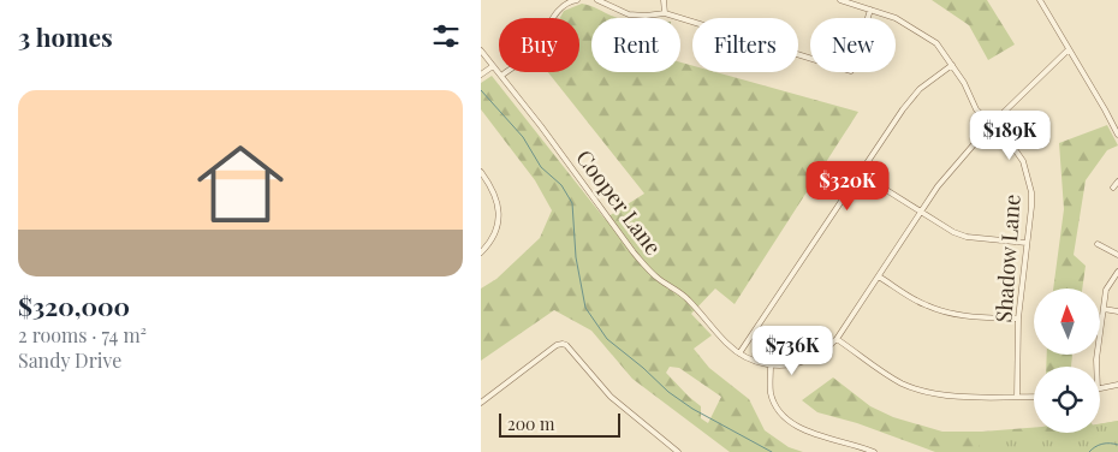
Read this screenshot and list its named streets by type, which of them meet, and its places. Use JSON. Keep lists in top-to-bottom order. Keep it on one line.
{"streets":{"street":["Cooper Lane","Shadow Lane"]},"crossings":[["Cooper Lane","Shadow Lane"]],"scale_bar":"200 m","north":"top","page":{"heading":"3 homes","chip":["Buy","Rent","Filters","New"],"list":[{"name":"$320,000","note":"2 rooms · 74 m² · Sandy Drive"}],"price":["$189K","$320K","$736K"],"scale":"200 m"}}
